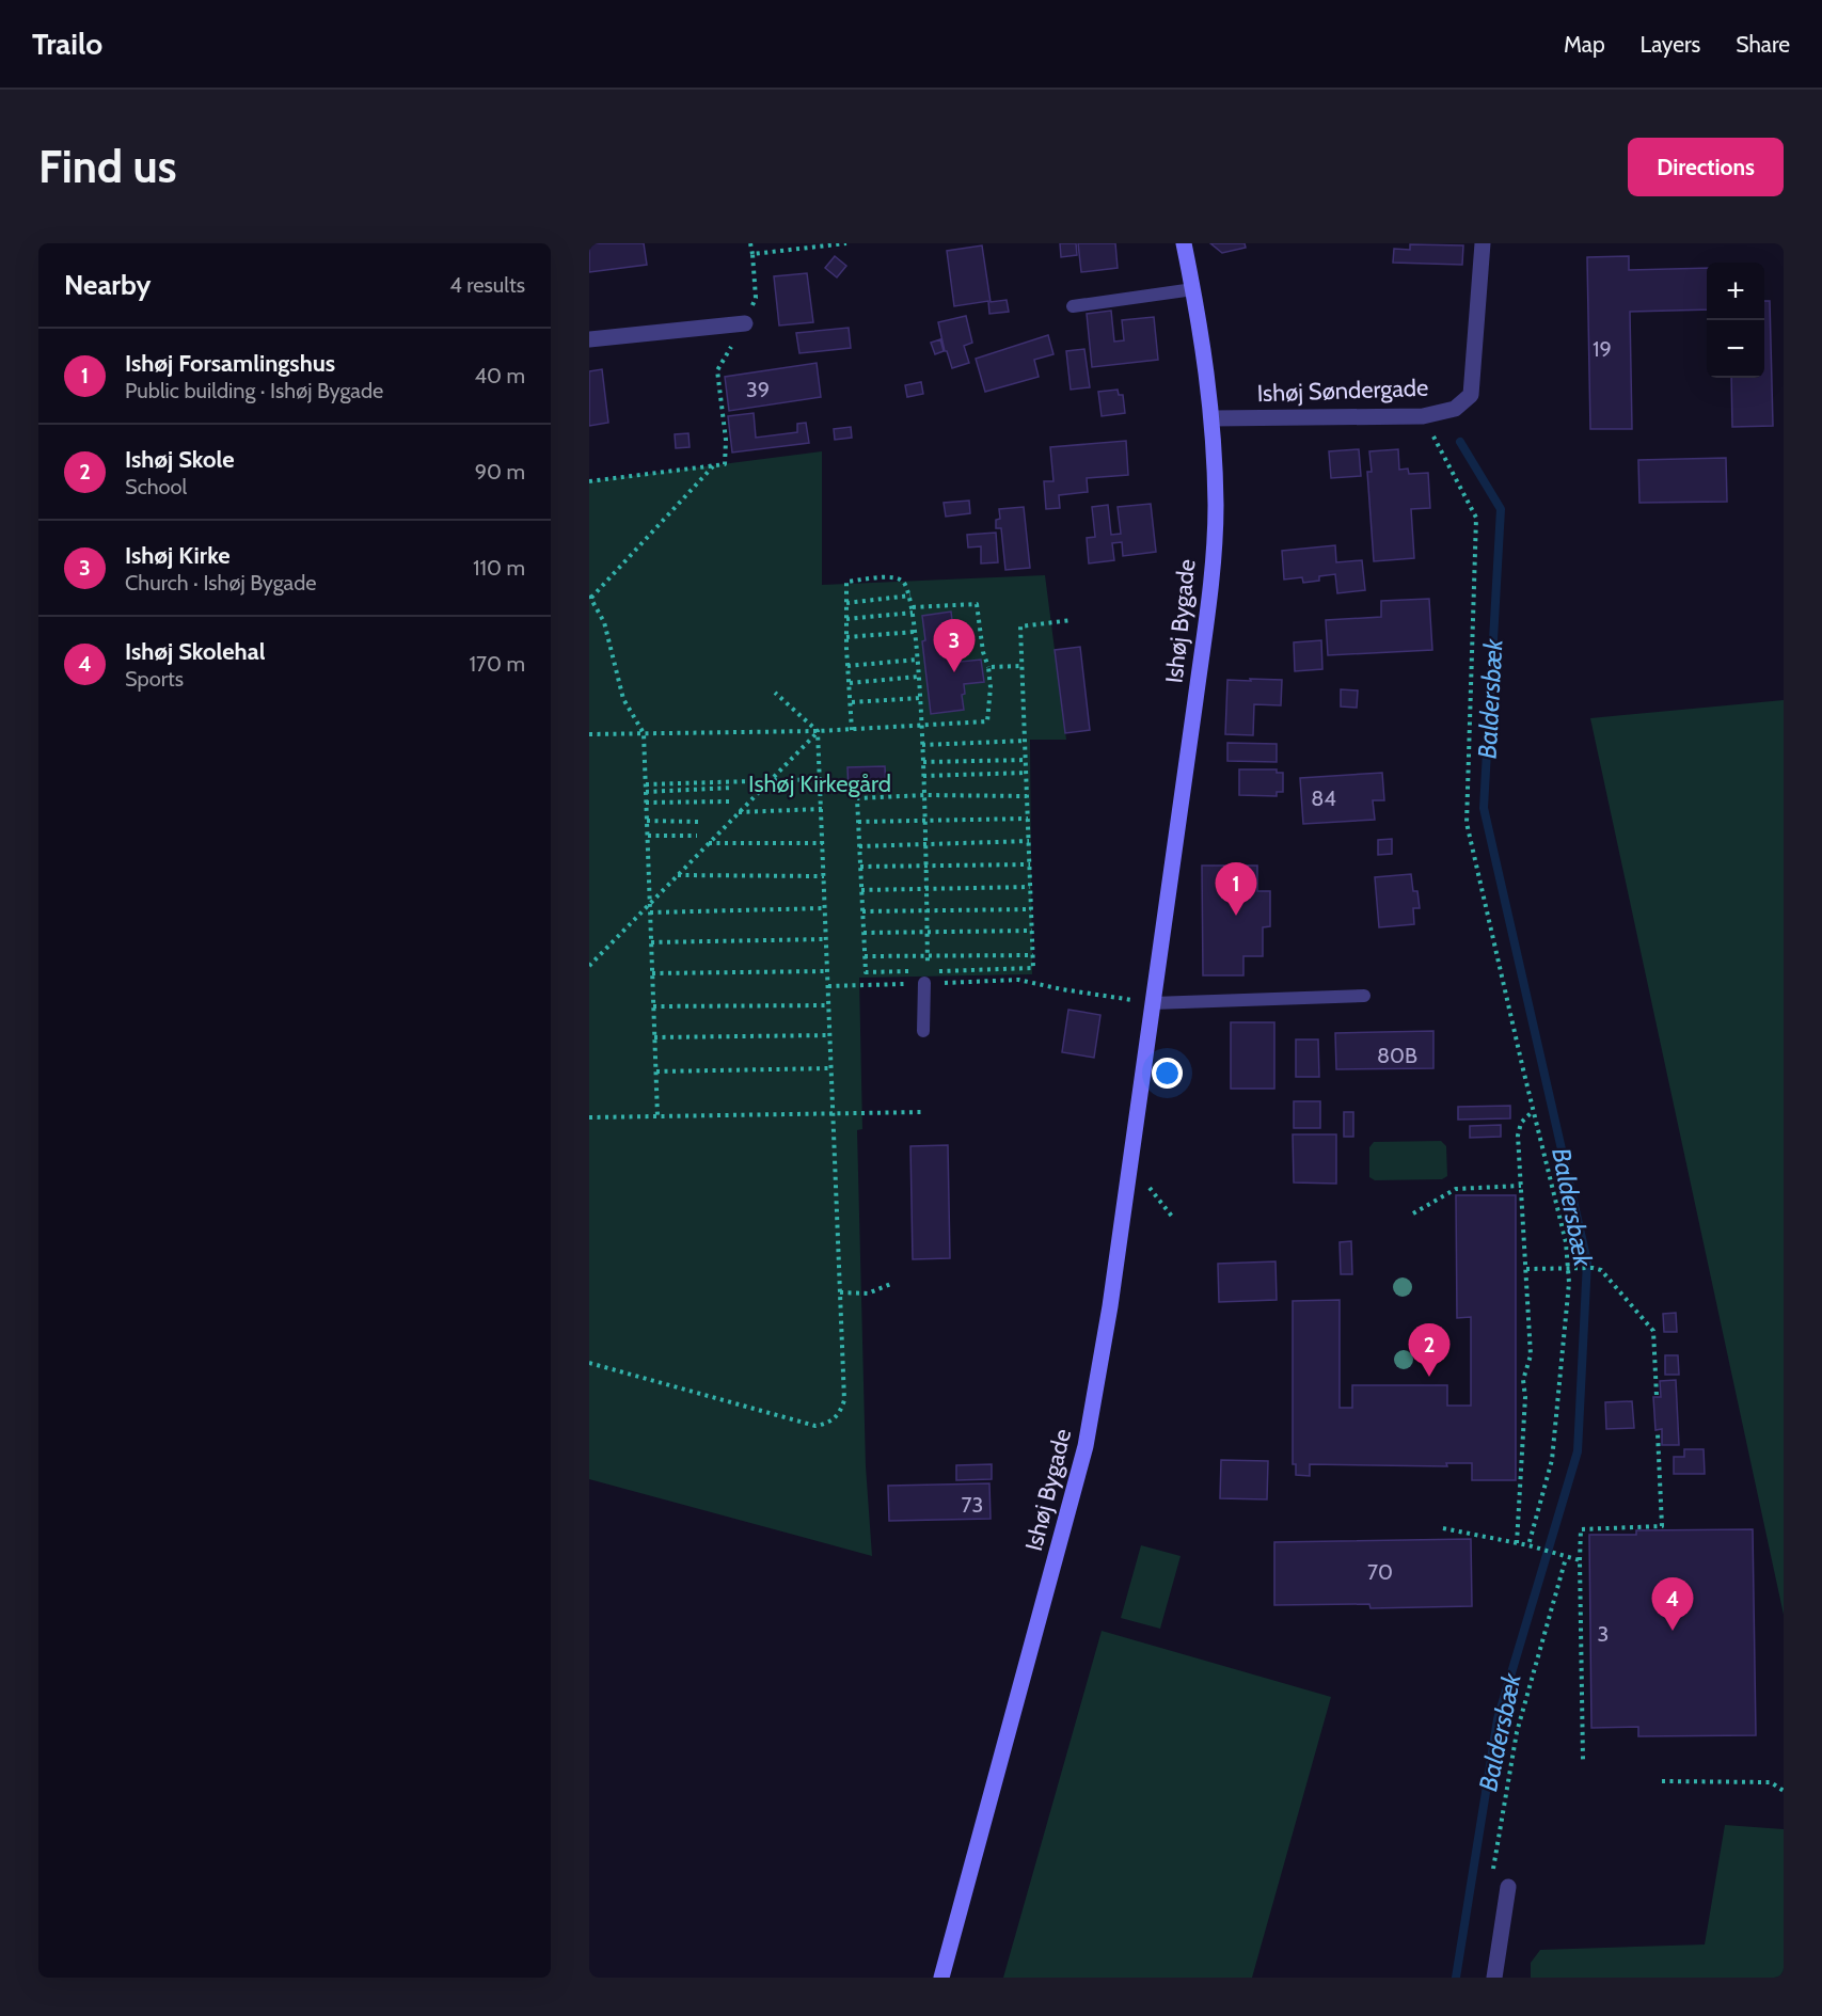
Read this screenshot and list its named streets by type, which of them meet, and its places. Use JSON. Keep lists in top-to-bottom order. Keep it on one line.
{"streets":{"street":["Ishøj Søndergade","Ishøj Bygade"]},"crossings":[["Ishøj Søndergade","Ishøj Bygade"]],"water":["Baldersbæk"],"parks":["Ishøj Kirkegård"],"house_numbers":["19","39","84","80B","73","70","3"],"page":{"header":"Trailo","nav":["Map","Layers","Share"],"buttons":"Directions","title":"Find us","heading":["Nearby","4 results"],"map_buttons":["+","−"],"list":[{"mark":"1","name":"Ishøj Forsamlingshus","note":"Public building · Ishøj Bygade","value":"40 m"},{"mark":"2","name":"Ishøj Skole","note":"School","value":"90 m"},{"mark":"3","name":"Ishøj Kirke","note":"Church · Ishøj Bygade","value":"110 m"},{"mark":"4","name":"Ishøj Skolehal","note":"Sports","value":"170 m"}],"pins":["3","1","2","4"]}}
